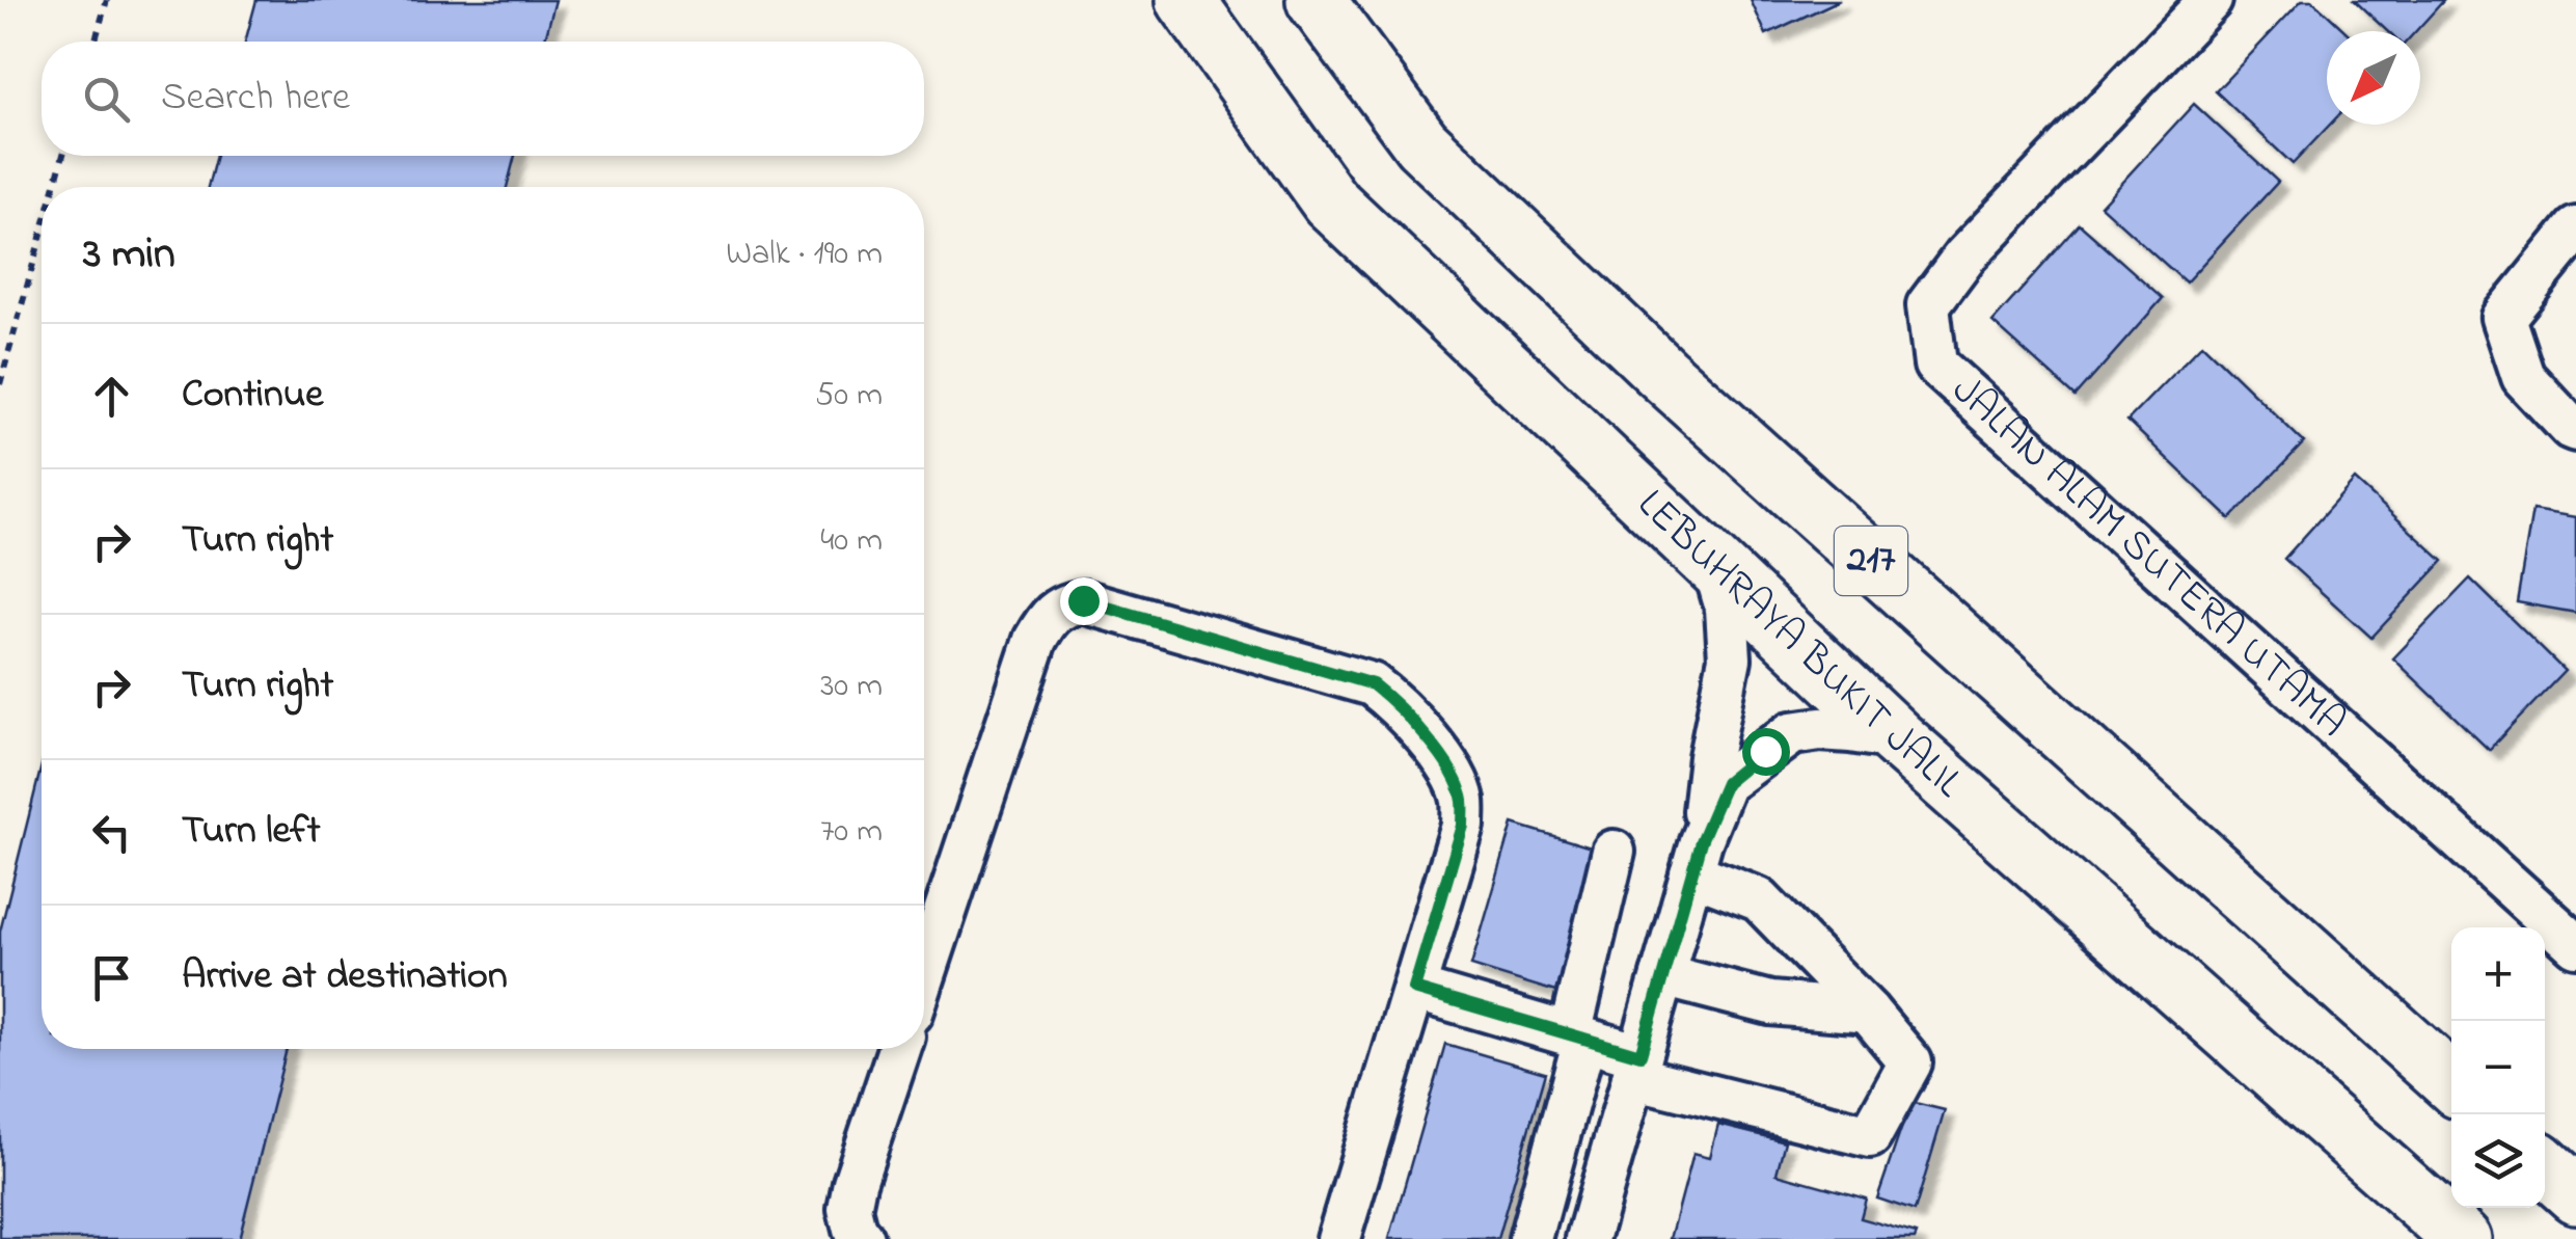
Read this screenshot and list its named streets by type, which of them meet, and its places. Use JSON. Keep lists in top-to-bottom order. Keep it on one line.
{"streets":{"highway":["217","LEBUHRAYA BUKIT JALIL"],"street":["JALAN ALAM SUTERA UTAMA"]},"north":"bottom left","page":{"search":"Search here","heading":["3 min","Walk · 190 m"],"list":[["Continue","50 m"],["Turn right","40 m"],["Turn right","30 m"],["Turn left","70 m"],"Arrive at destination"],"map_buttons":["+","−"]}}
